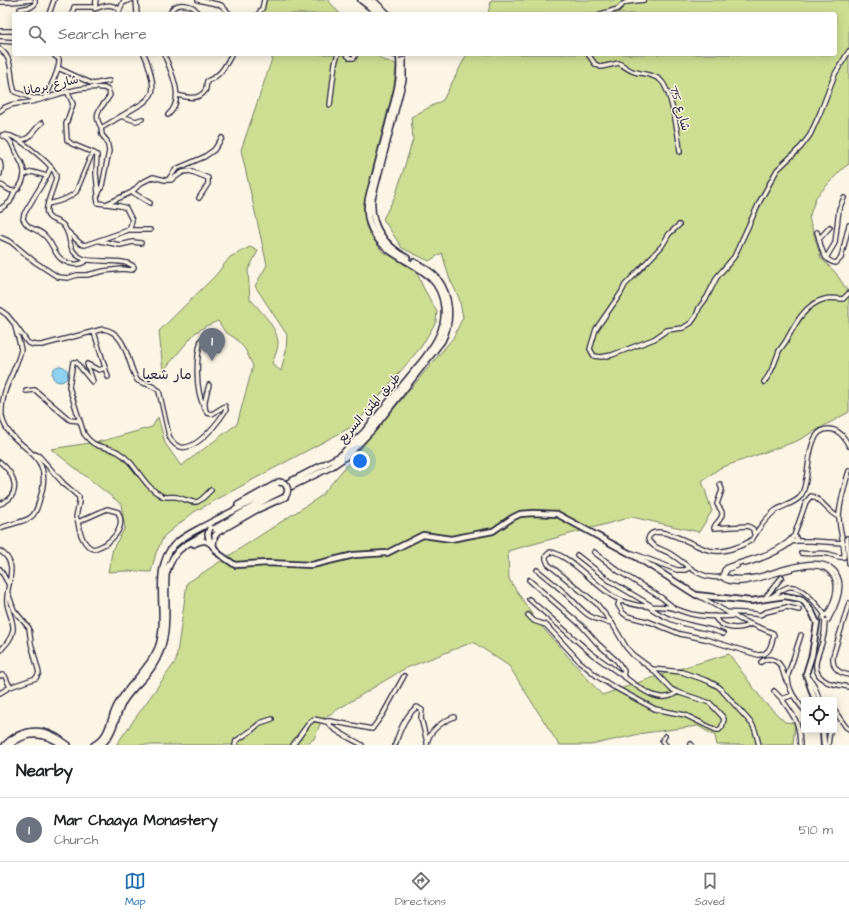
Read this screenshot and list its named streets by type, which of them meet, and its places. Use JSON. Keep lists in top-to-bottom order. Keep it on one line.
{"streets":{"highway":["طريق المتن السريع"],"street":["شارع برمانا","شارع 75"]},"districts":["مار شعيا"],"page":{"search":"Search here","pins":"1","heading":"Nearby","list":[{"mark":"1","name":"Mar Chaaya Monastery","note":"Church","value":"510 m"}],"nav":["Map","Directions","Saved"]}}
